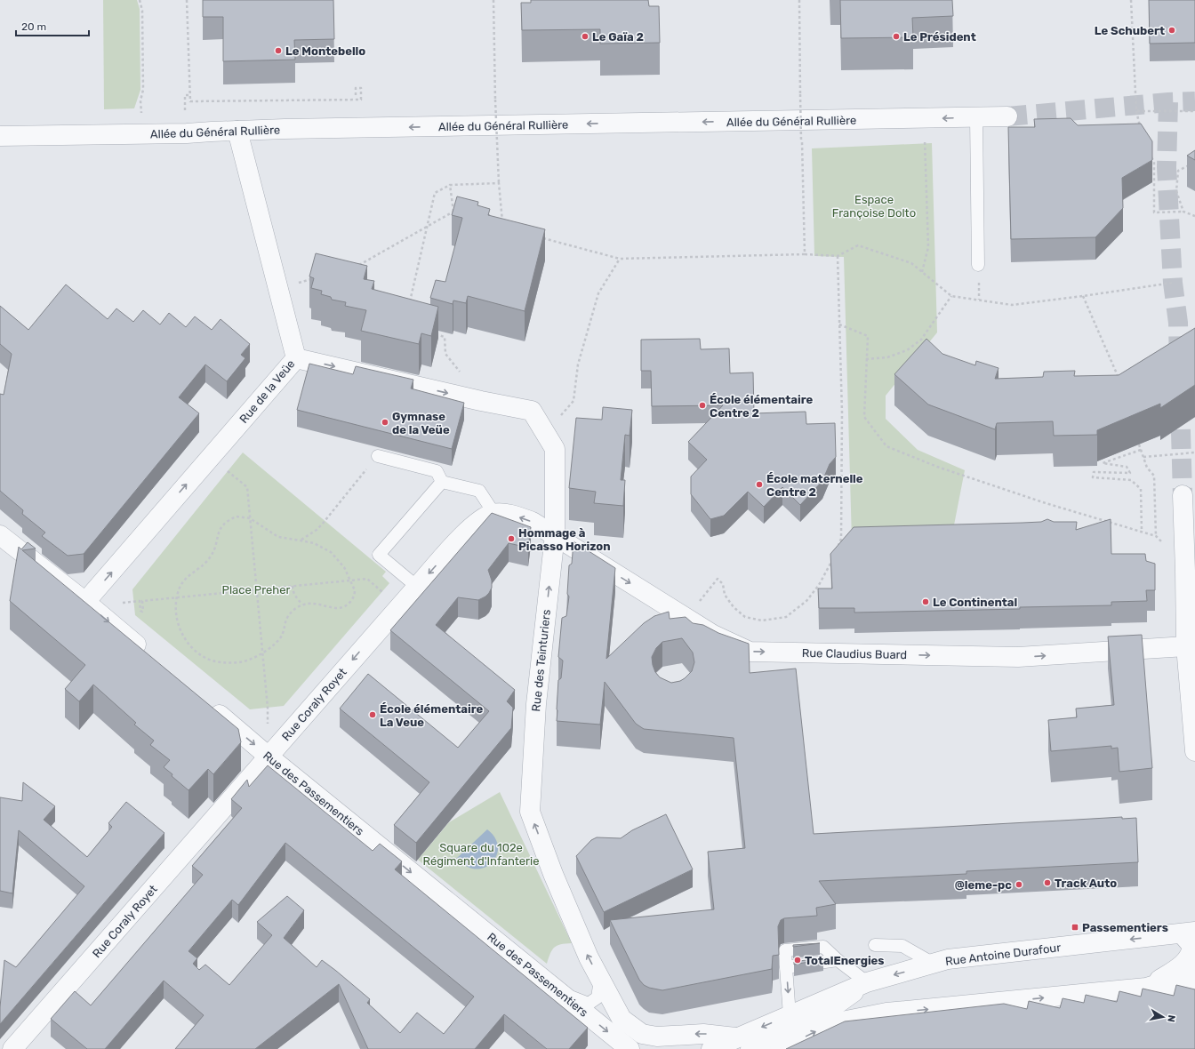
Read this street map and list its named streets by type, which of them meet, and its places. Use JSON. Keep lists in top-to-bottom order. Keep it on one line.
{"streets":{"street":["Allée du Général Rullière","Rue de la Veüe","Rue Claudius Buard","Rue des Teinturiers","Rue Coraly Royet","Rue des Passementiers","Rue Antoine Durafour"]},"crossings":[["Allée du Général Rullière","Rue de la Veüe"],["Rue de la Veüe","Rue des Teinturiers"],["Rue Claudius Buard","Rue des Teinturiers"],["Rue Claudius Buard","Rue Coraly Royet"],["Rue des Teinturiers","Rue Coraly Royet"],["Rue des Teinturiers","Rue Antoine Durafour"],["Rue Coraly Royet","Rue des Passementiers"]],"one_way":["Allée du Général Rullière","Rue de la Veüe","Rue Claudius Buard","Rue Coraly Royet","Rue des Passementiers"],"parks":["Espace Françoise Dolto","Place Preher","Square du 102e Régiment d'Infanterie"],"places":{"other":["Le Schubert","Le Gaïa 2","Le Président","Le Montebello","École élémentaire Centre 2","Gymnase de la Veüe","École maternelle Centre 2","Hommage à Picasso Horizon","Le Continental","École élémentaire La Veue","Track Auto","@leme-pc","TotalEnergies"],"transit":["Passementiers"]},"scale_bar":"20 m","north":"right"}
